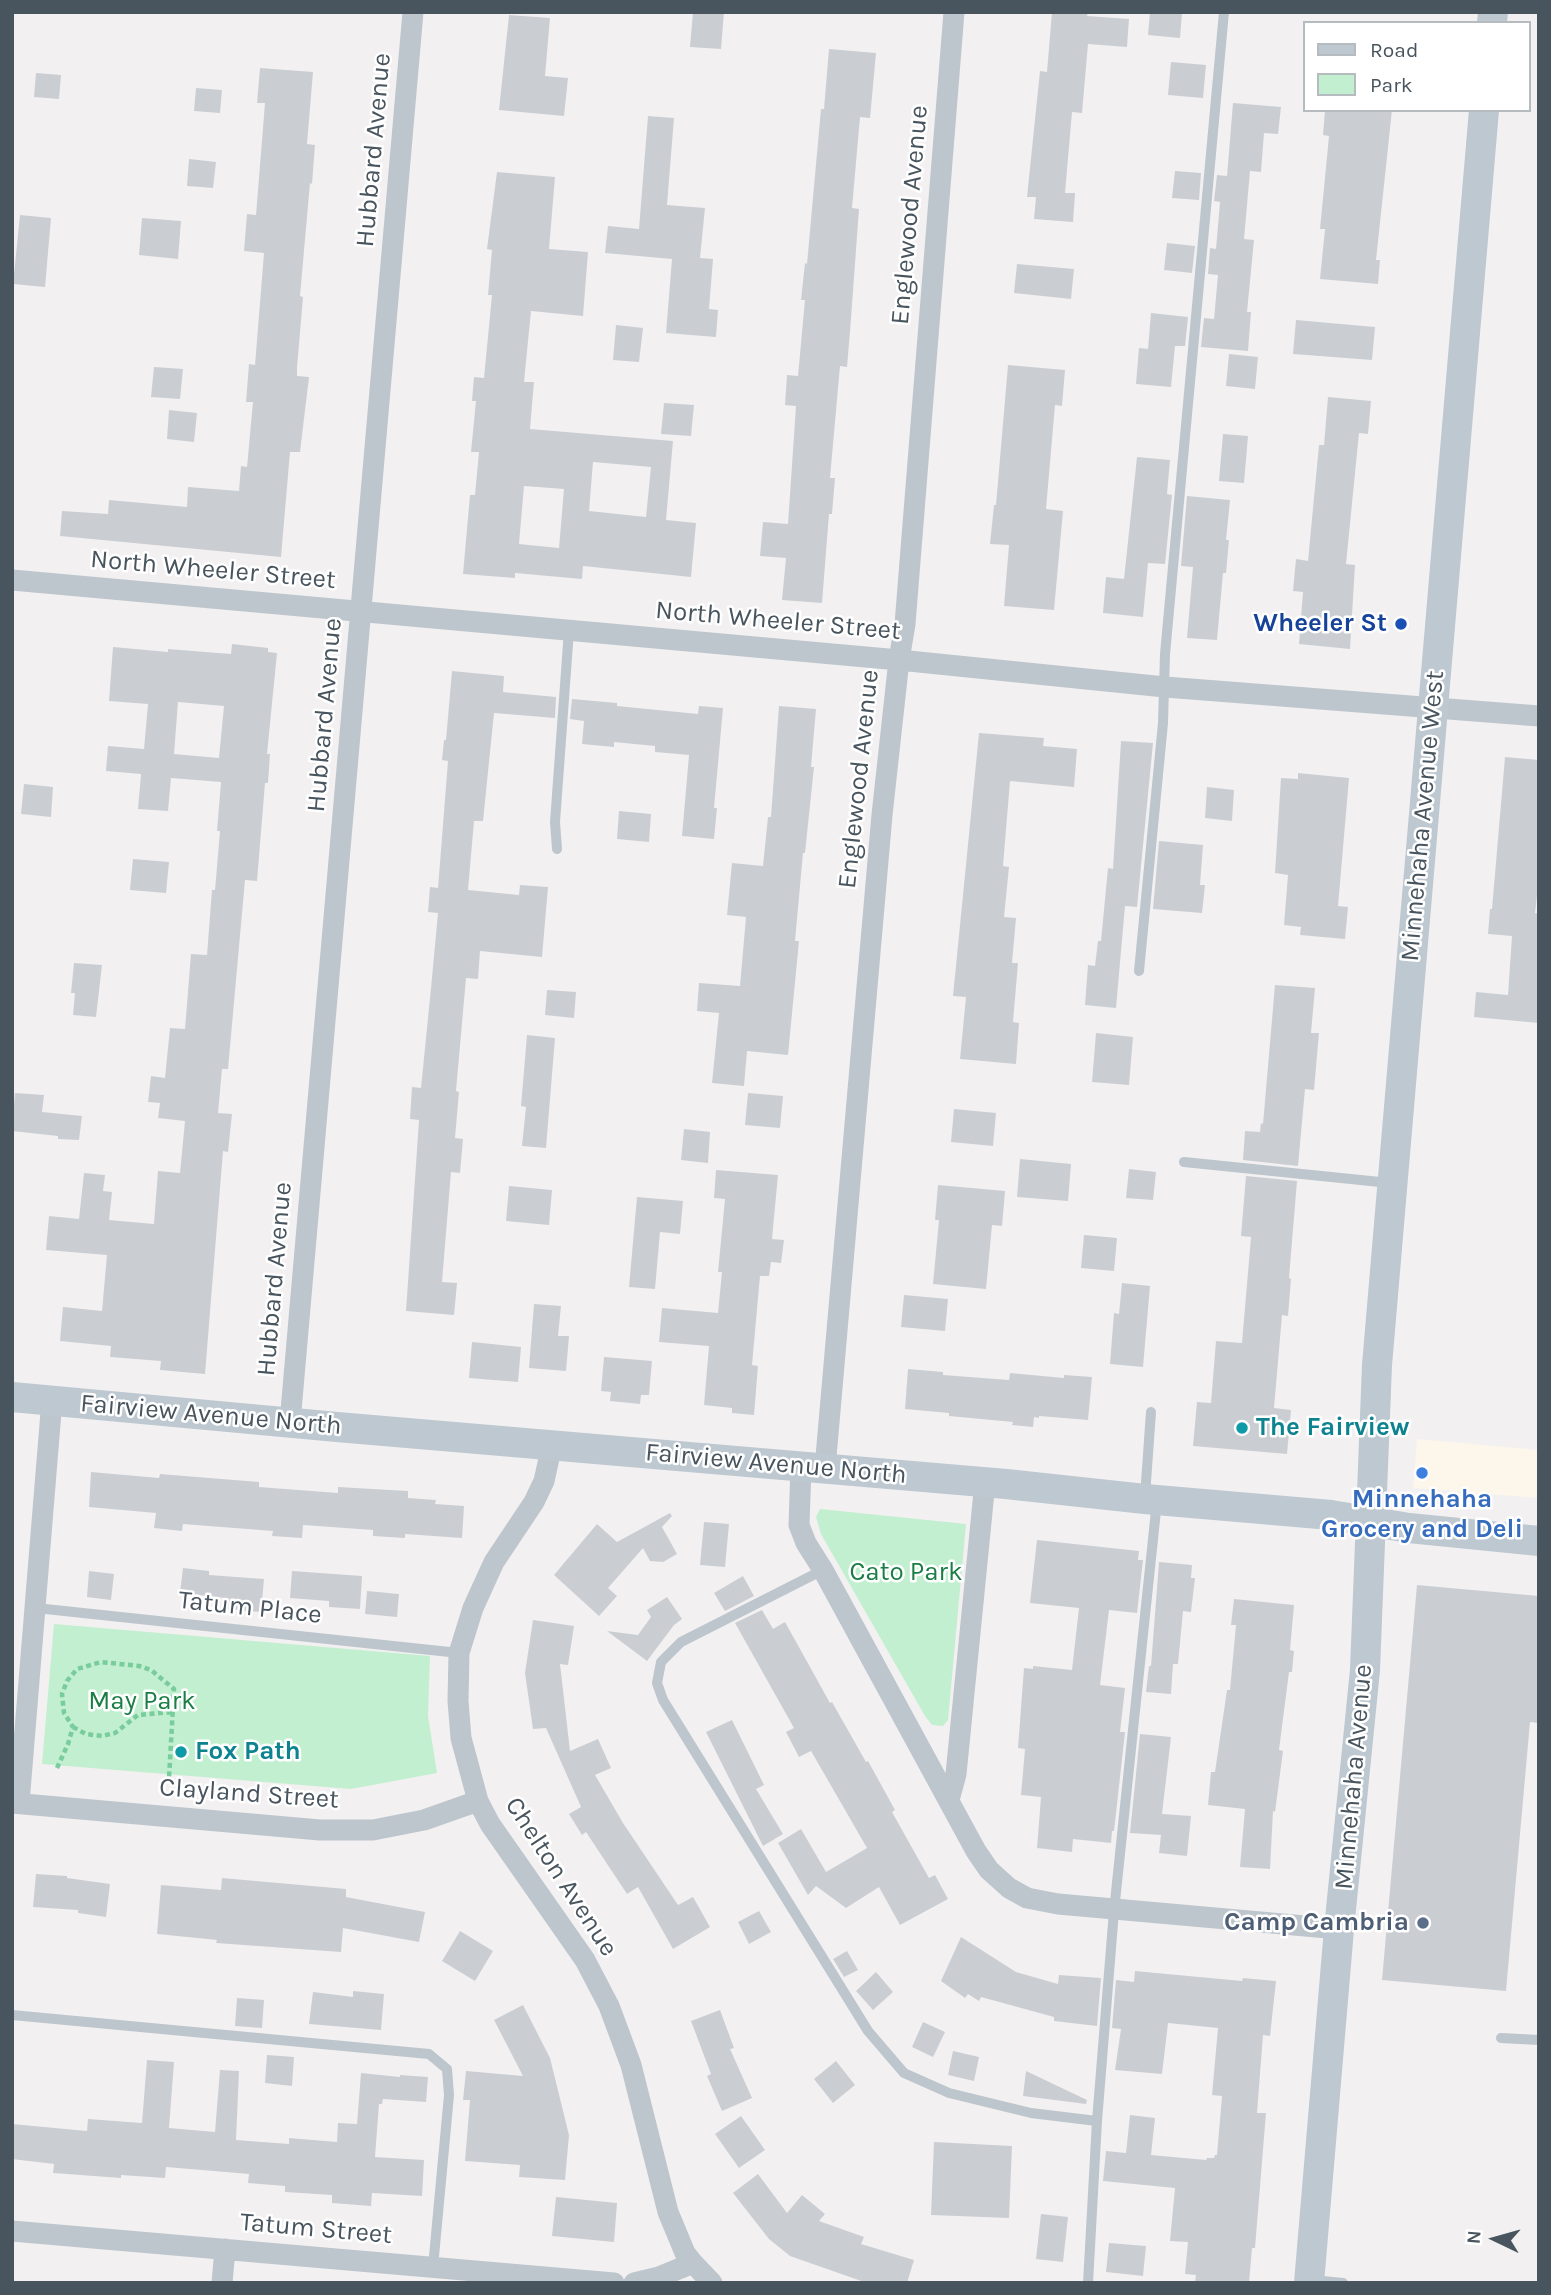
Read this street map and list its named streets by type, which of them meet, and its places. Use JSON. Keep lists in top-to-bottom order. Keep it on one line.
{"streets":{"street":["Hubbard Avenue","Englewood Avenue","North Wheeler Street","Minnehaha Avenue West","Fairview Avenue North","Minnehaha Avenue","Clayland Street","Chelton Avenue","Tatum Street"],"lane":["Tatum Place"]},"crossings":[["Hubbard Avenue","North Wheeler Street"],["Hubbard Avenue","Fairview Avenue North"],["Englewood Avenue","North Wheeler Street"],["Englewood Avenue","Fairview Avenue North"],["Englewood Avenue","Minnehaha Avenue"],["North Wheeler Street","Minnehaha Avenue West"],["Minnehaha Avenue West","Fairview Avenue North"],["Minnehaha Avenue West","Minnehaha Avenue"],["Fairview Avenue North","Minnehaha Avenue"],["Fairview Avenue North","Chelton Avenue"],["Tatum Place","Chelton Avenue"],["Clayland Street","Chelton Avenue"]],"parks":["Cato Park","May Park"],"places":["Wheeler St","The Fairview","Minnehaha Grocery and Deli","Fox Path","Camp Cambria"],"legend":["Road","Park"],"north":"left"}
